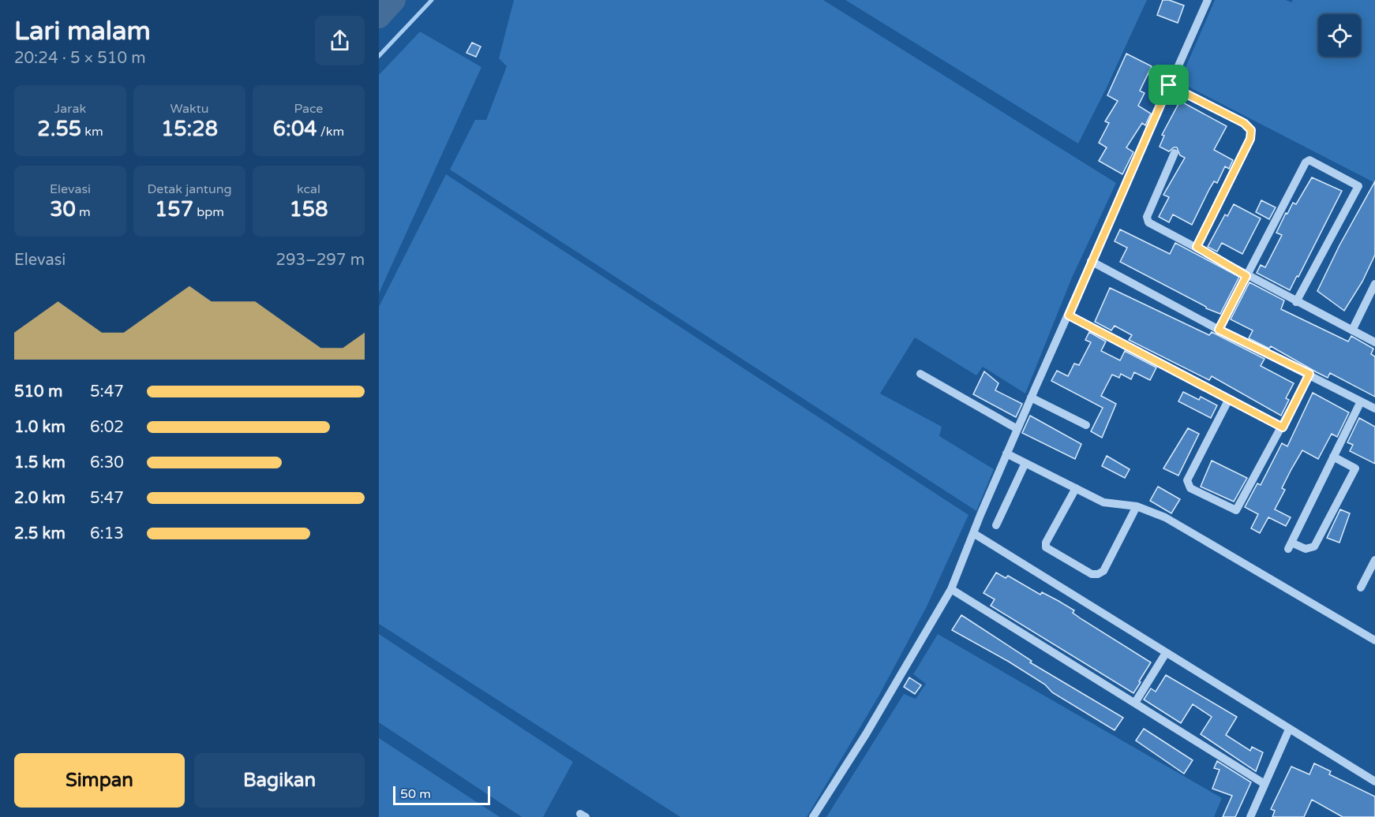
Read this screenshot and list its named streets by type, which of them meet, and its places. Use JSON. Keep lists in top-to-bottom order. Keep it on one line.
{"scale_bar":"50 m","page":{"heading":["Lari malam","20:24 · 5 × 510 m"],"stats":[["Jarak","2.55 km"],["Waktu","15:28"],["Pace","6:04 /km"],["Elevasi","30 m"],["Detak jantung","157 bpm"],["kcal","158"]],"chart":["Elevasi","293–297 m"],"list":[{"name":"510 m","note":"5:47"},{"name":"1.0 km","note":"6:02"},{"name":"1.5 km","note":"6:30"},{"name":"2.0 km","note":"5:47"},{"name":"2.5 km","note":"6:13"}],"buttons":["Simpan","Bagikan"],"scale":"50 m"}}
